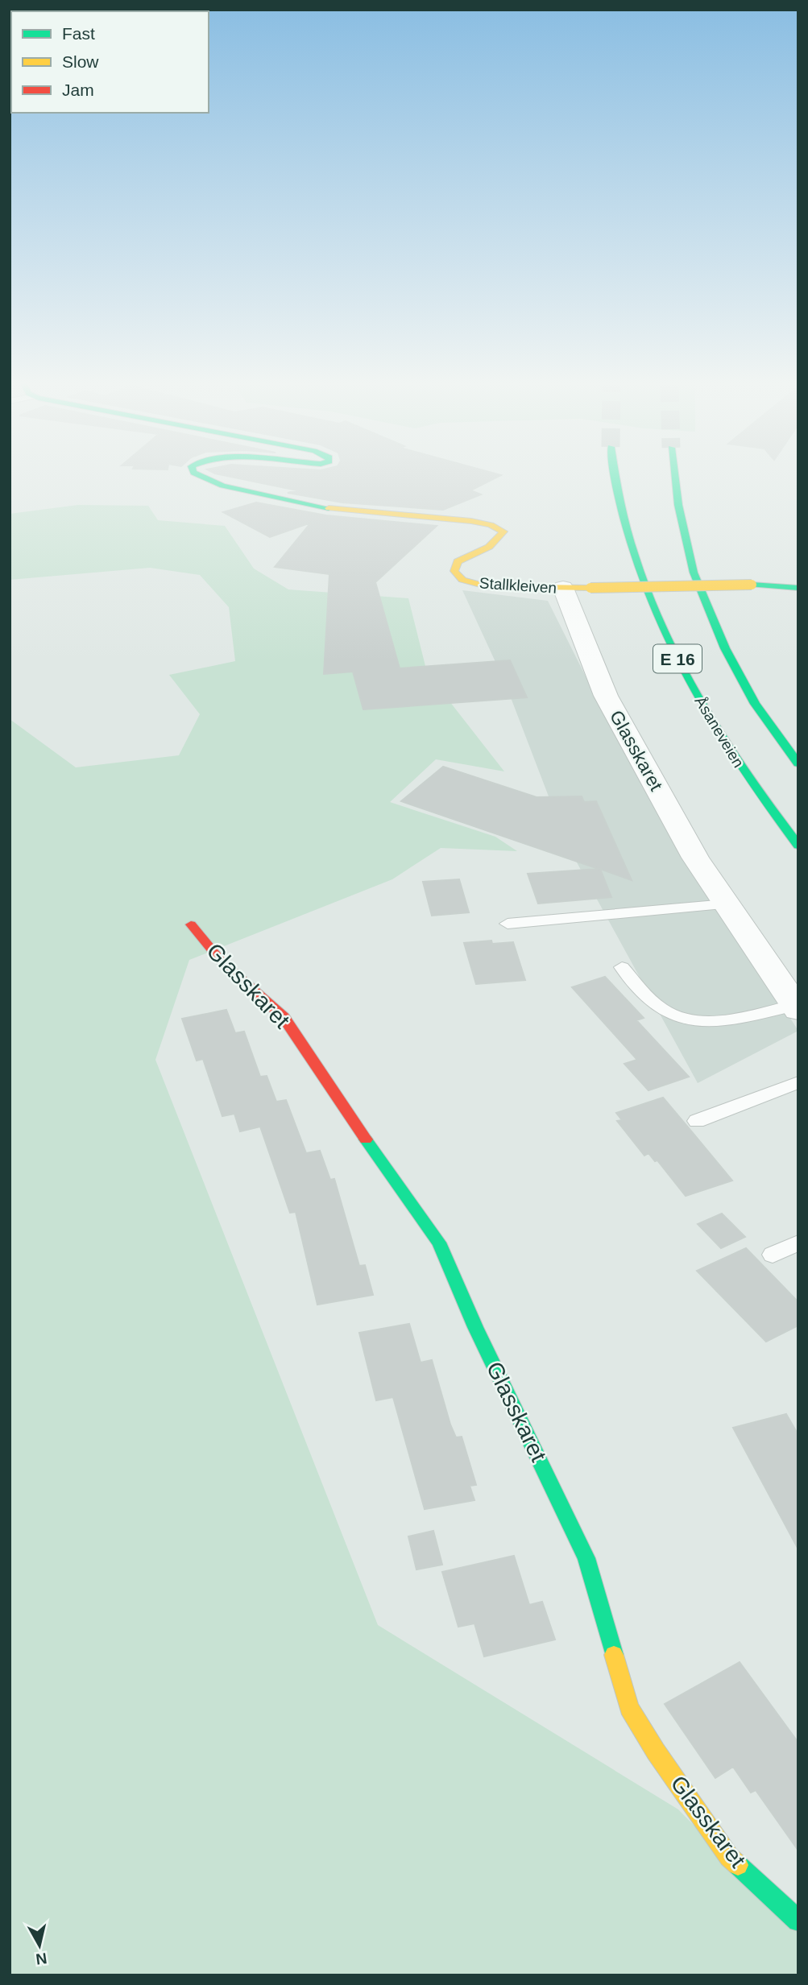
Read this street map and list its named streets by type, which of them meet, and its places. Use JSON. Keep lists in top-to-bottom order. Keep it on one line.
{"streets":{"main road":["Stallkleiven","E 16","Åsaneveien","Glasskaret"]},"crossings":[["Stallkleiven","Glasskaret"]],"legend":["Fast","Slow","Jam"],"north":"bottom"}
